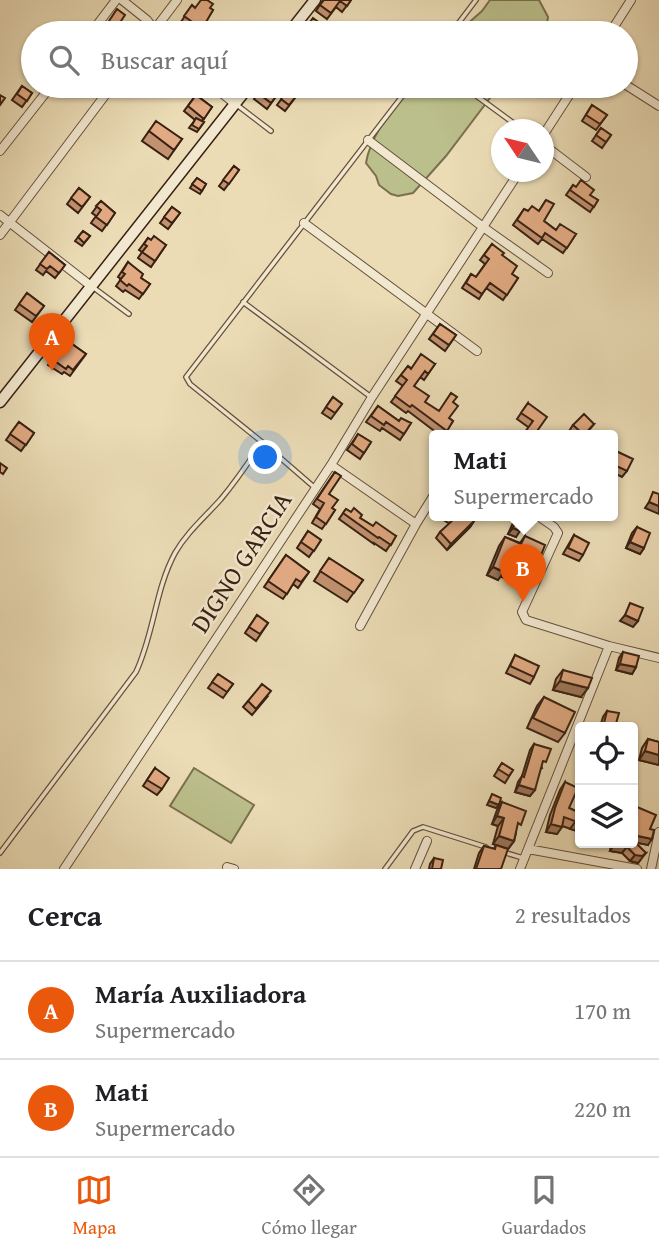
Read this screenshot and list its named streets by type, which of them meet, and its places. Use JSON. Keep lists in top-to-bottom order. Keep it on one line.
{"streets":{"street":["DIGNO GARCIA"]},"north":"top left","page":{"search":"Buscar aquí","pins":["A","B"],"popup":["Mati","Supermercado"],"heading":["Cerca","2 resultados"],"list":[{"mark":"A","name":"María Auxiliadora","note":"Supermercado","value":"170 m"},{"mark":"B","name":"Mati","note":"Supermercado","value":"220 m"}],"nav":["Mapa","Cómo llegar","Guardados"]}}
